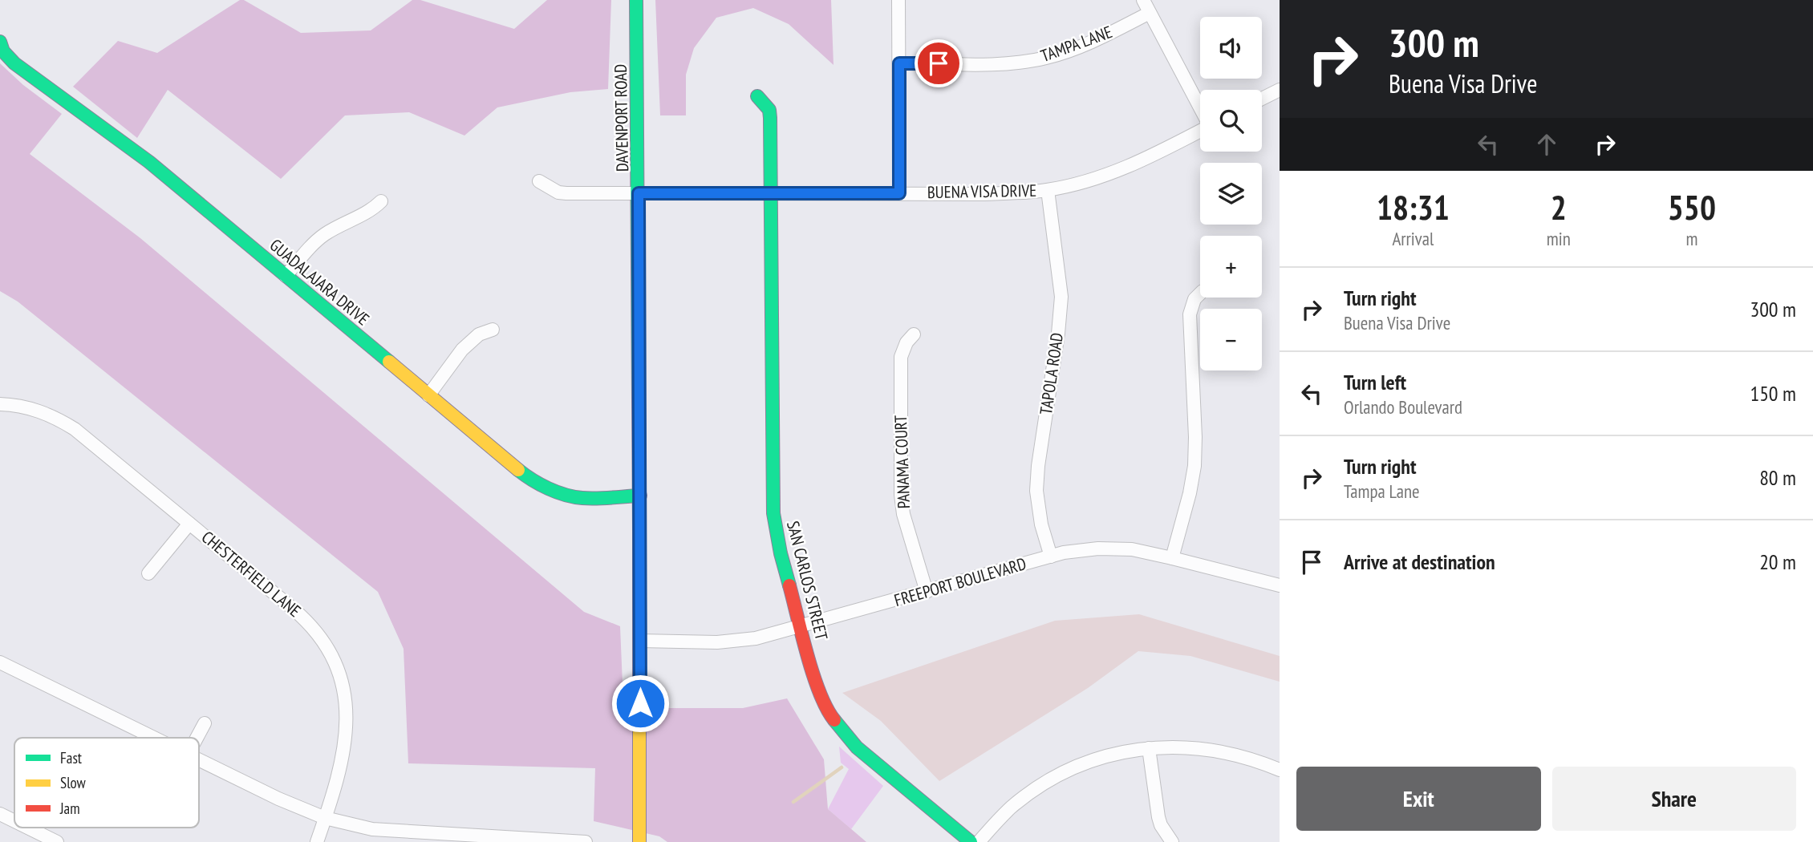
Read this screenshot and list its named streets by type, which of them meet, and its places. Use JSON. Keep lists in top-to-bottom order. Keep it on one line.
{"streets":{"street":["TAMPA LANE","DAVENPORT ROAD","BUENA VISA DRIVE","GUADALAJARA DRIVE","TAPOLA ROAD","PANAMA COURT","CHESTERFIELD LANE","SAN CARLOS STREET","FREEPORT BOULEVARD"]},"crossings":[["DAVENPORT ROAD","BUENA VISA DRIVE"],["DAVENPORT ROAD","GUADALAJARA DRIVE"],["DAVENPORT ROAD","FREEPORT BOULEVARD"],["BUENA VISA DRIVE","TAPOLA ROAD"],["BUENA VISA DRIVE","SAN CARLOS STREET"],["TAPOLA ROAD","FREEPORT BOULEVARD"],["PANAMA COURT","FREEPORT BOULEVARD"],["SAN CARLOS STREET","FREEPORT BOULEVARD"]],"legend":["Fast","Slow","Jam"],"page":{"turn":["300 m","Buena Visa Drive"],"map_buttons":["+","−"],"eta":["18:31","Arrival","2","min","550","m"],"list":[{"name":"Turn right","note":"Buena Visa Drive","value":"300 m"},{"name":"Turn left","note":"Orlando Boulevard","value":"150 m"},{"name":"Turn right","note":"Tampa Lane","value":"80 m"},{"name":"Arrive at destination","value":"20 m"}],"buttons":["Exit","Share"]}}
